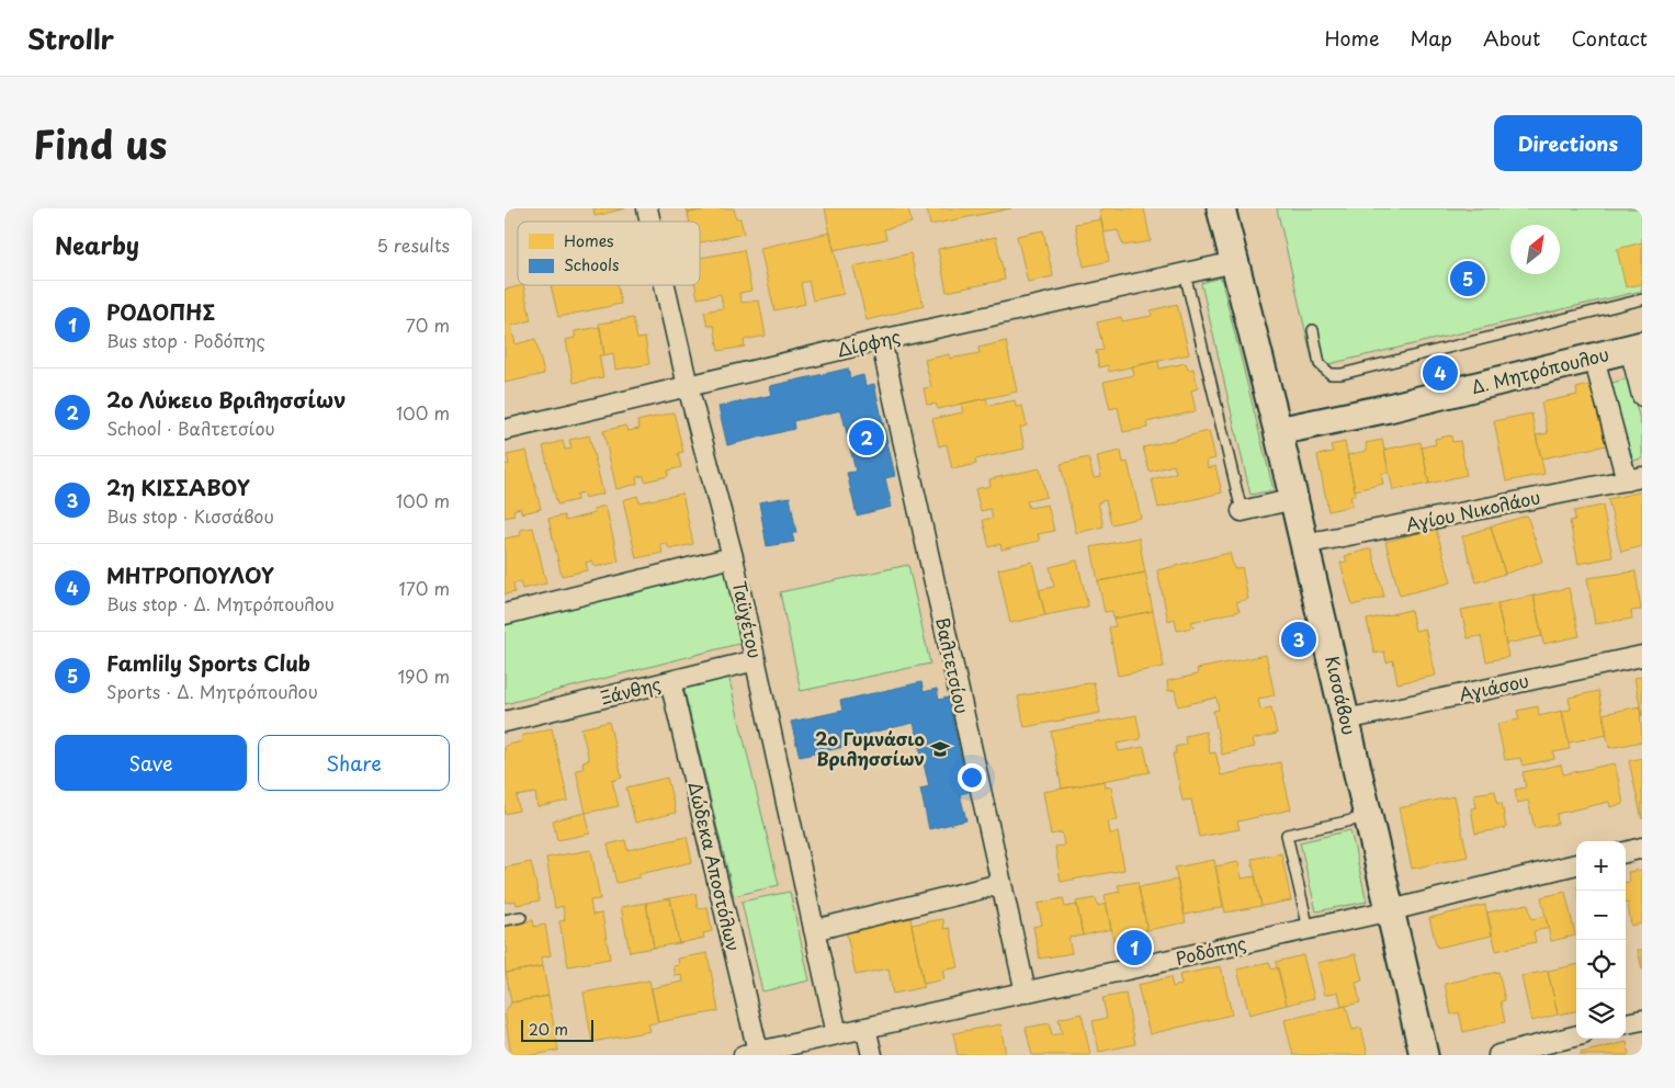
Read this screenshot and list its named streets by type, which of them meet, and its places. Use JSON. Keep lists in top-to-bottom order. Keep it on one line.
{"streets":{"street":["Δίρφης","Δ. Μητρόπουλου","Αγίου Νικολάου","Ταϋγέτου","Βαλτετσίου","Αγιάσου","Ξάνθης","Κισσάβου","Δώδεκα Αποστόλων","Ροδόπης"]},"crossings":[["Δίρφης","Ταϋγέτου"],["Δίρφης","Βαλτετσίου"],["Δίρφης","Κισσάβου"],["Δ. Μητρόπουλου","Κισσάβου"],["Αγίου Νικολάου","Κισσάβου"],["Ταϋγέτου","Ξάνθης"],["Ταϋγέτου","Ροδόπης"],["Βαλτετσίου","Ροδόπης"],["Αγιάσου","Κισσάβου"],["Ξάνθης","Δώδεκα Αποστόλων"],["Κισσάβου","Ροδόπης"],["Δώδεκα Αποστόλων","Ροδόπης"]],"places":{"school or university":["2ο Γυμνάσιο Βριλησσίων"]},"legend":["Homes","Schools"],"scale_bar":"20 m","north":"top right","page":{"header":"Strollr","nav":["Home","Map","About","Contact"],"title":"Find us","buttons":["Directions",["Save","Share"]],"heading":["Nearby","5 results"],"pins":["5","4","2","3","1"],"list":[{"mark":"1","name":"ΡΟΔΟΠΗΣ","note":"Bus stop · Ροδόπης","value":"70 m"},{"mark":"2","name":"2ο Λύκειο Βριλησσίων","note":"School · Βαλτετσίου","value":"100 m"},{"mark":"3","name":"2η ΚΙΣΣΑΒΟΥ","note":"Bus stop · Κισσάβου","value":"100 m"},{"mark":"4","name":"ΜΗΤΡΟΠΟΥΛΟΥ","note":"Bus stop · Δ. Μητρόπουλου","value":"170 m"},{"mark":"5","name":"Famlily Sports Club","note":"Sports · Δ. Μητρόπουλου","value":"190 m"}],"map_buttons":["+","−"],"scale":"20 m"}}
